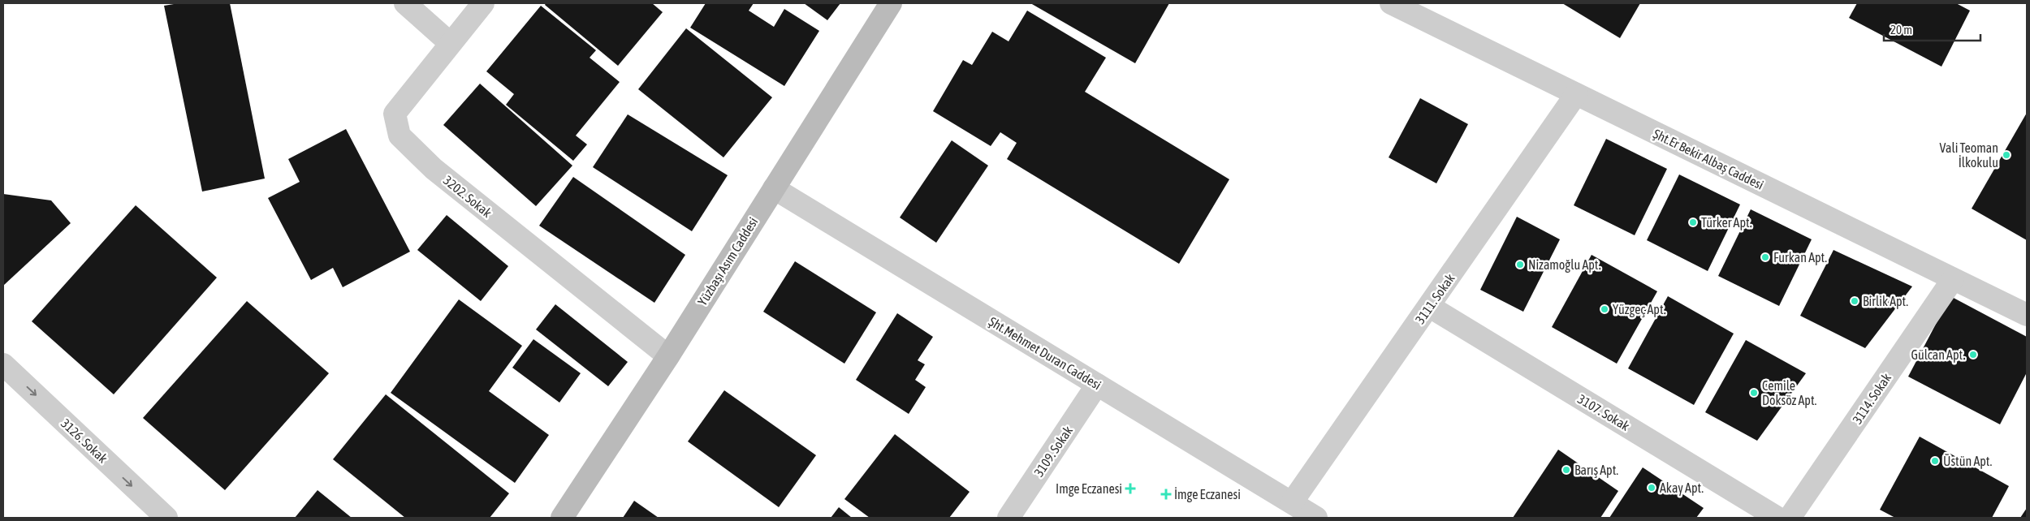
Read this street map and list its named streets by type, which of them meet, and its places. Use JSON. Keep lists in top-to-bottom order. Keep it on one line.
{"streets":{"main road":["Yüzbaşı Asım Caddesi"],"street":["Şht.Er Bekir Albaş Caddesi","3202. Sokak","3111. Sokak","Şht.Mehmet Duran Caddesi","3114. Sokak","3107. Sokak","3126. Sokak","3109. Sokak"]},"crossings":[["Şht.Er Bekir Albaş Caddesi","3111. Sokak"],["Şht.Er Bekir Albaş Caddesi","3114. Sokak"],["3202. Sokak","Yüzbaşı Asım Caddesi"],["Yüzbaşı Asım Caddesi","Şht.Mehmet Duran Caddesi"],["3111. Sokak","Şht.Mehmet Duran Caddesi"],["3111. Sokak","3107. Sokak"],["Şht.Mehmet Duran Caddesi","3109. Sokak"]],"one_way":["3126. Sokak"],"places":{"other":["Vali Teoman İlkokulu","Türker Apt.","Furkan Apt.","Nizamoğlu Apt.","Birlik Apt.","Yüzgeç Apt.","Gülcan Apt.","Cemile Doksöz Apt.","Üstün Apt.","Barış Apt.","Akay Apt."],"health":["Imge Eczanesi","İmge Eczanesi"]},"scale_bar":"20 m"}
